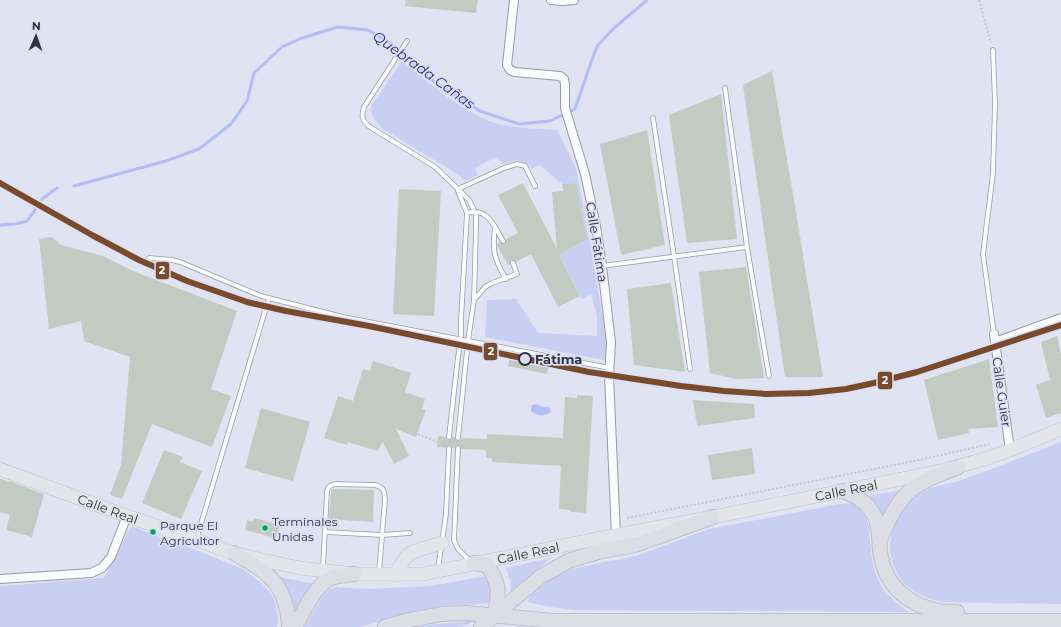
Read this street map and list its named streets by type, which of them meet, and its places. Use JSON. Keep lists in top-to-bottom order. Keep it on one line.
{"streets":{"main road":["Calle Real"],"street":["Calle Fátima","Calle Guier"]},"crossings":[["Calle Fátima","Calle Real"],["Calle Guier","Calle Real"]],"water":["Quebrada Cañas"],"places":["Fátima","Terminales Unidas","Parque El Agricultor"],"lines":["transit line 2"],"north":"top"}
